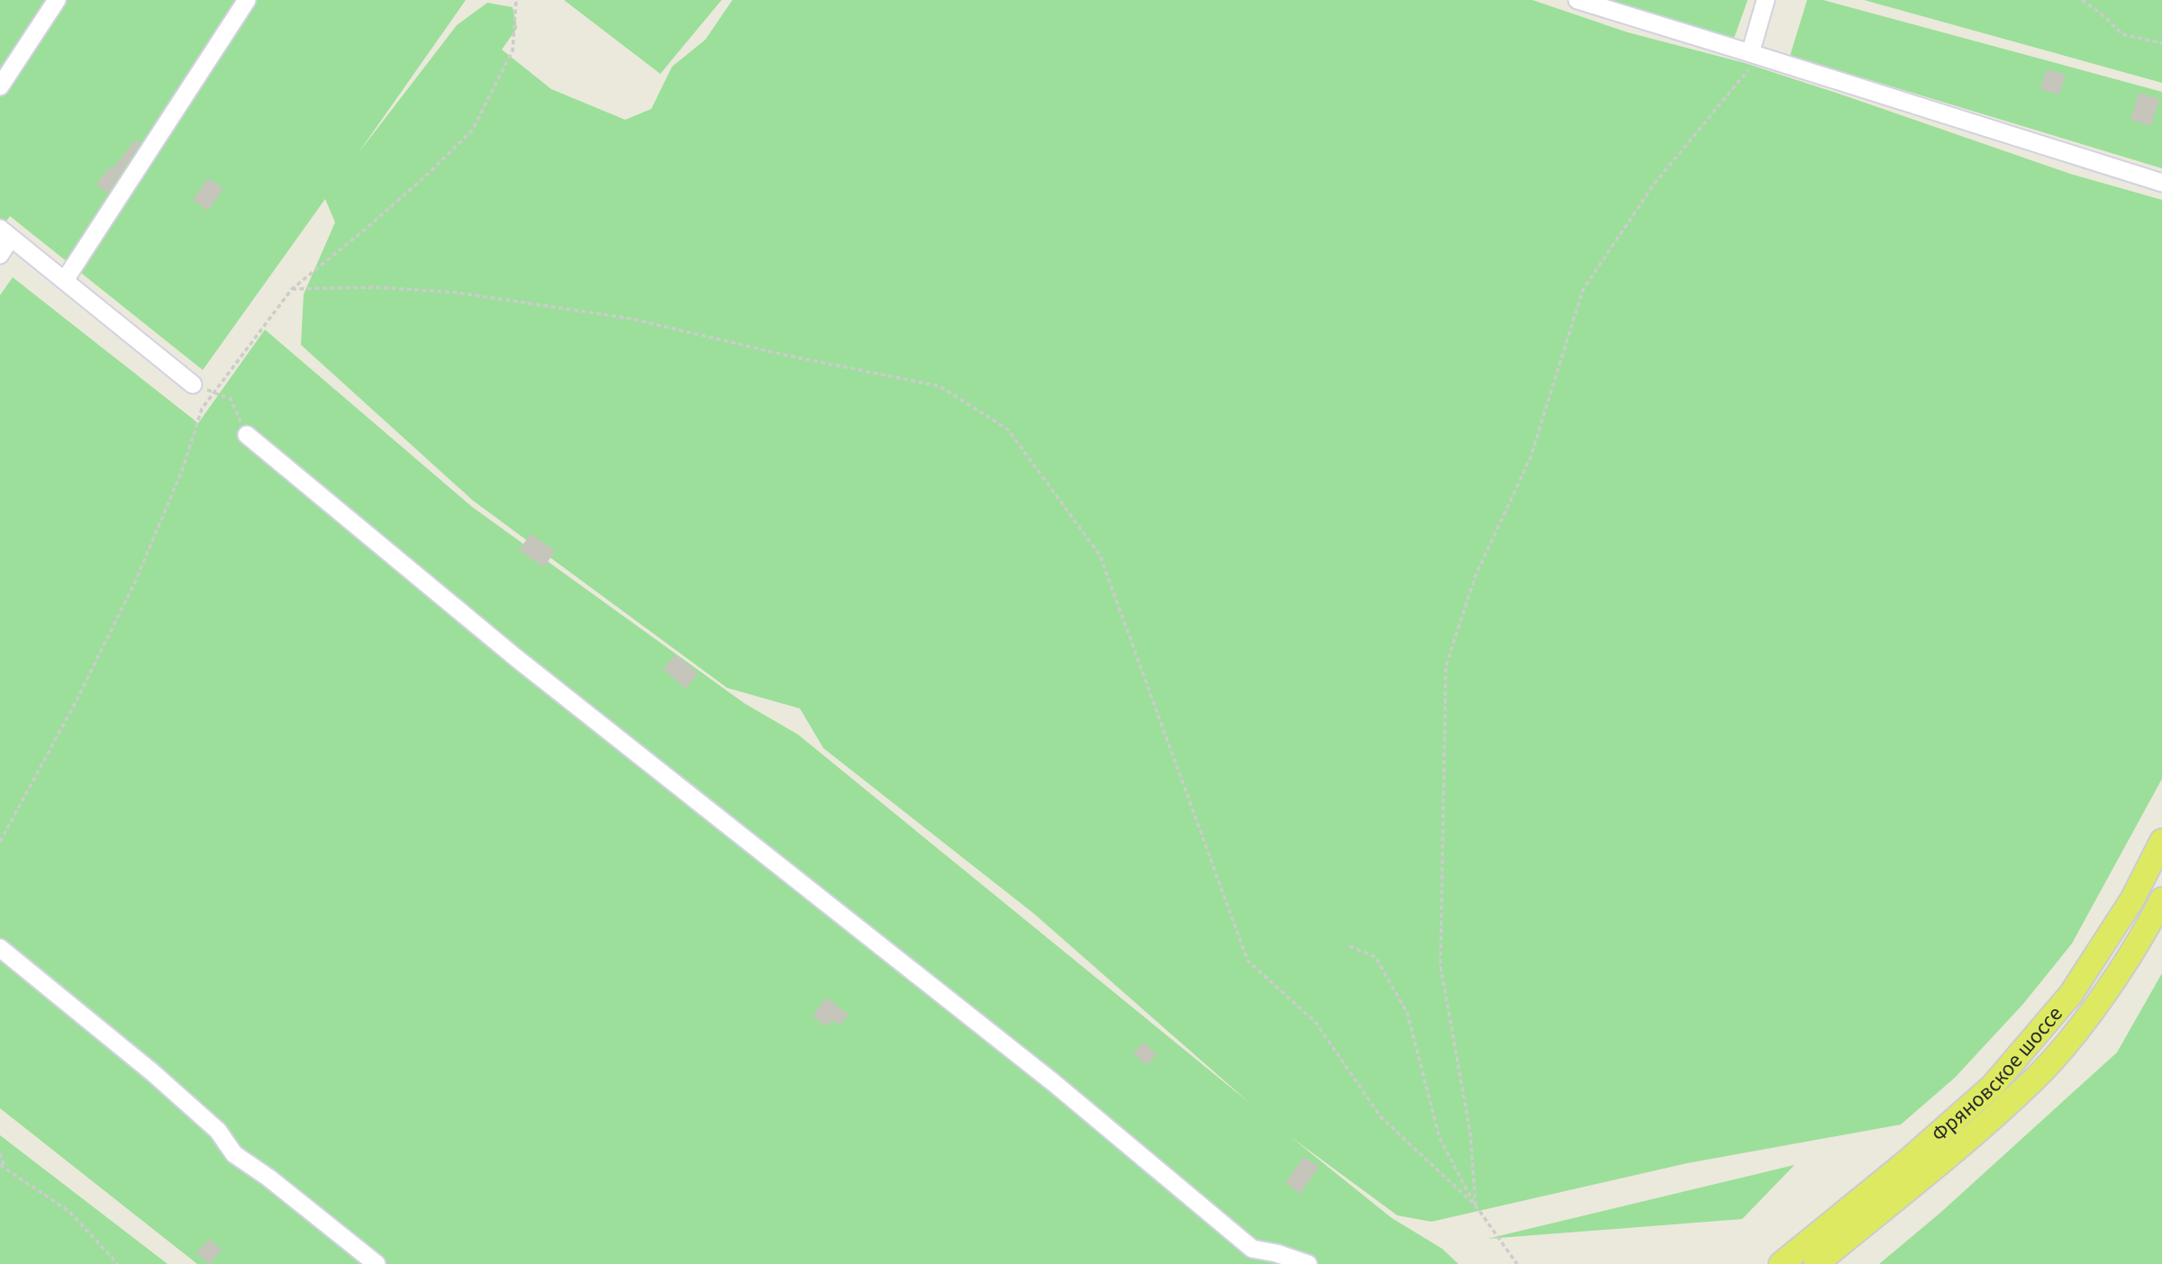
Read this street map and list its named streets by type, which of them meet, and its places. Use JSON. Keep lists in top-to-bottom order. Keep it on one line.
{"streets":{"main road":["Фряновское шоссе"]}}
